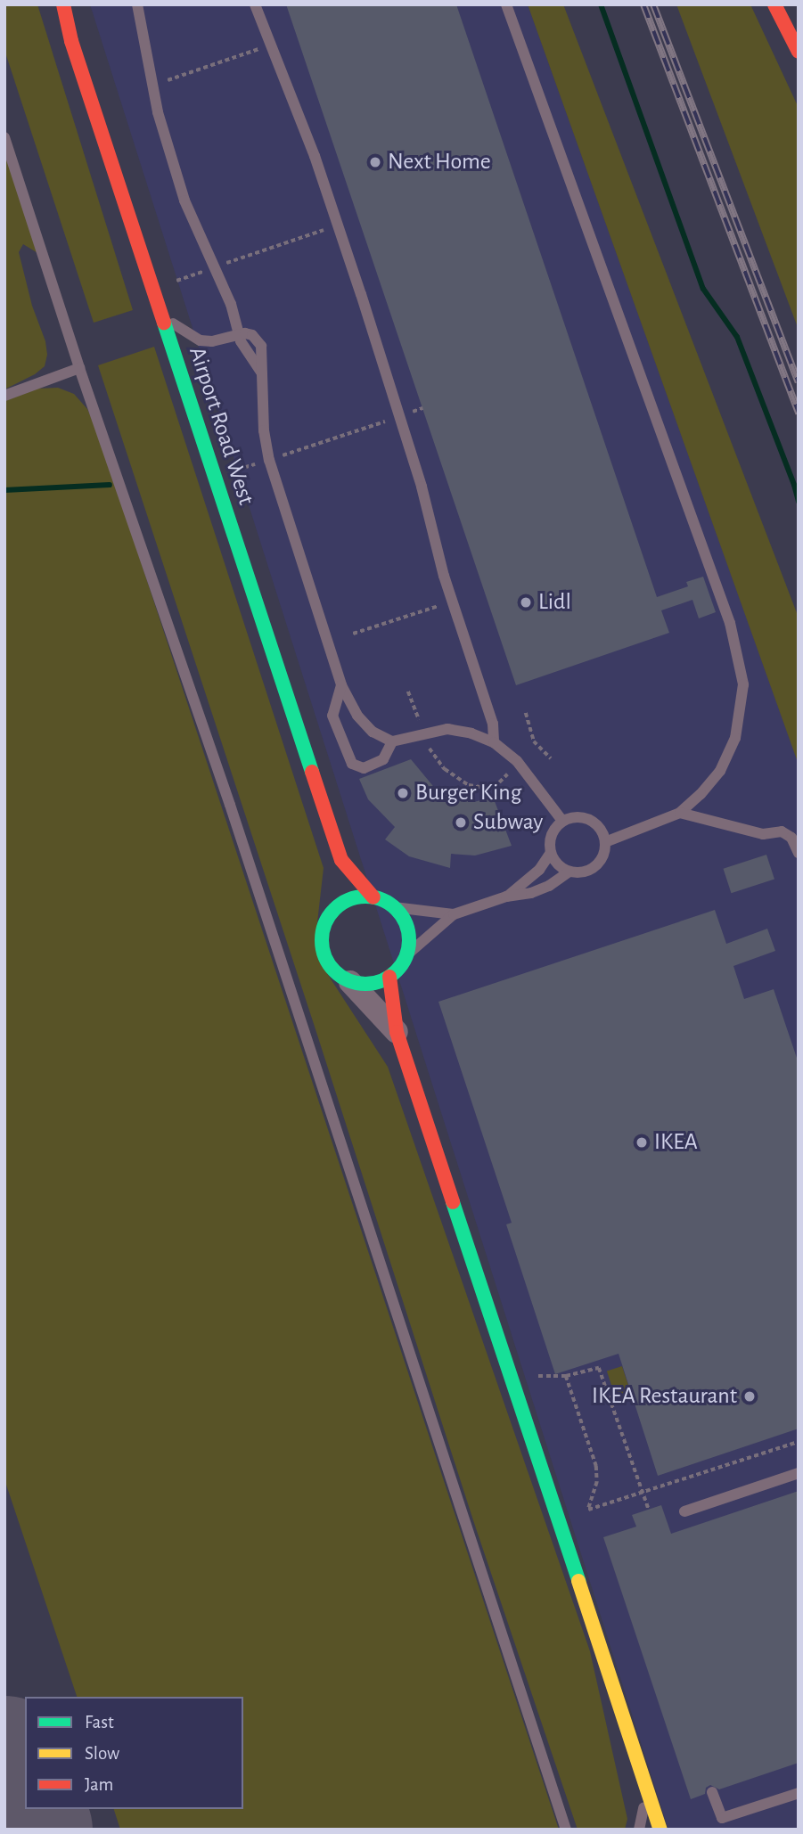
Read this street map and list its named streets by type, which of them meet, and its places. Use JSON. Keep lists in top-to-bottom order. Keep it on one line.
{"streets":{"main road":["Airport Road West"]},"places":["Next Home","Lidl","Burger King","Subway","IKEA","IKEA Restaurant"],"legend":["Fast","Slow","Jam"]}
